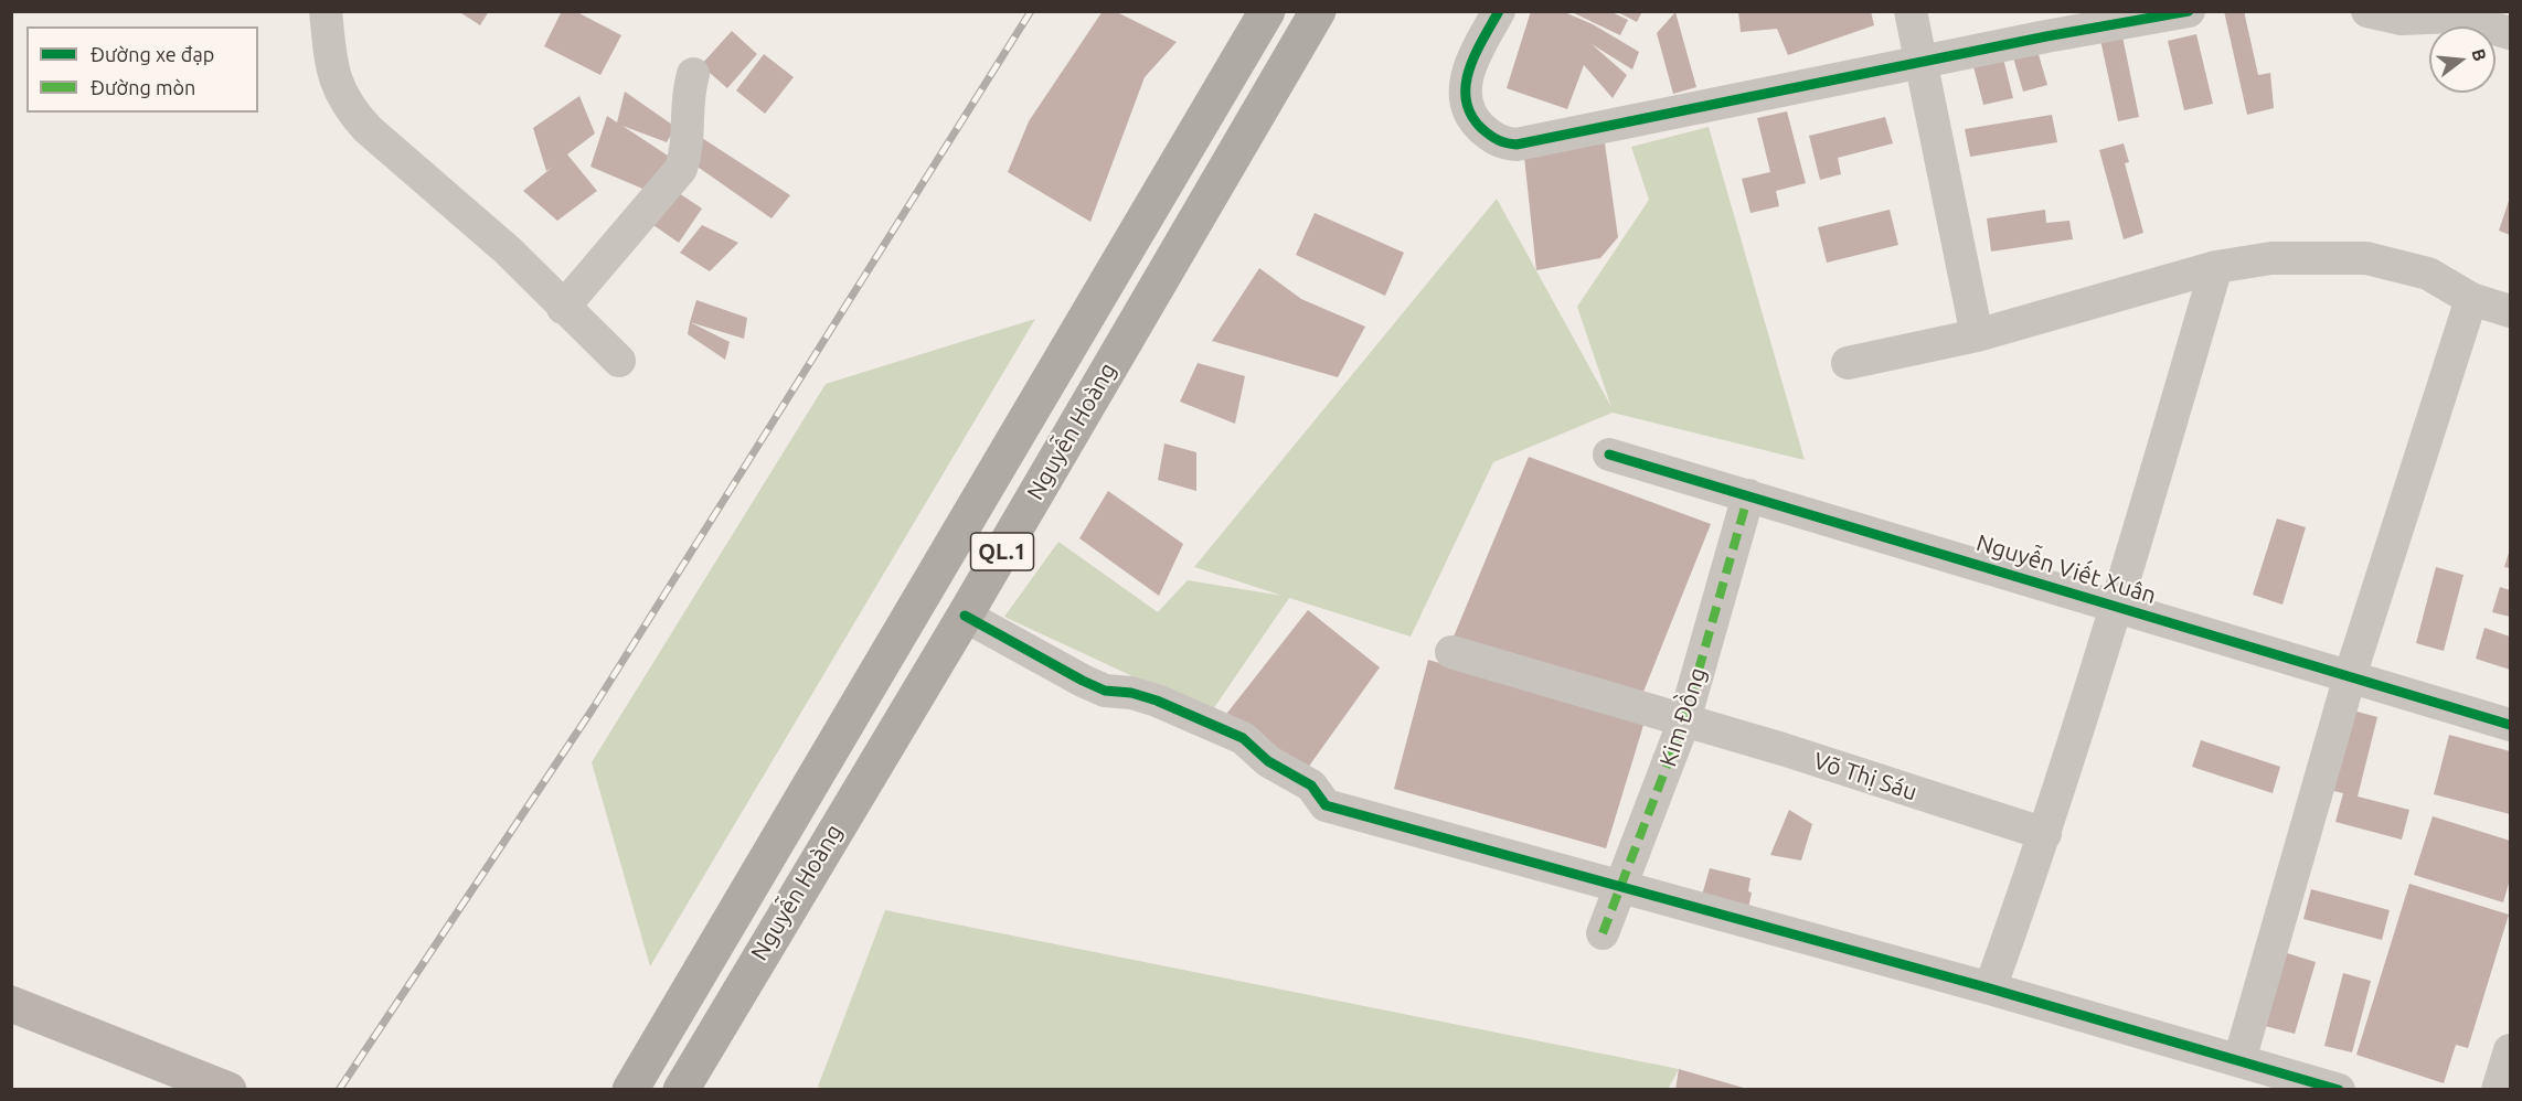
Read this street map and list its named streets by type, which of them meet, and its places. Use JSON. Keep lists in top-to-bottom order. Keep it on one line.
{"streets":{"highway":["Nguyễn Hoàng","QL.1"],"street":["Nguyễn Viết Xuân","Kim Đồng","Võ Thị Sáu"]},"crossings":[["Nguyễn Viết Xuân","Kim Đồng"],["Kim Đồng","Võ Thị Sáu"]],"legend":["Đường xe đạp","Đường mòn"],"north":"right"}
